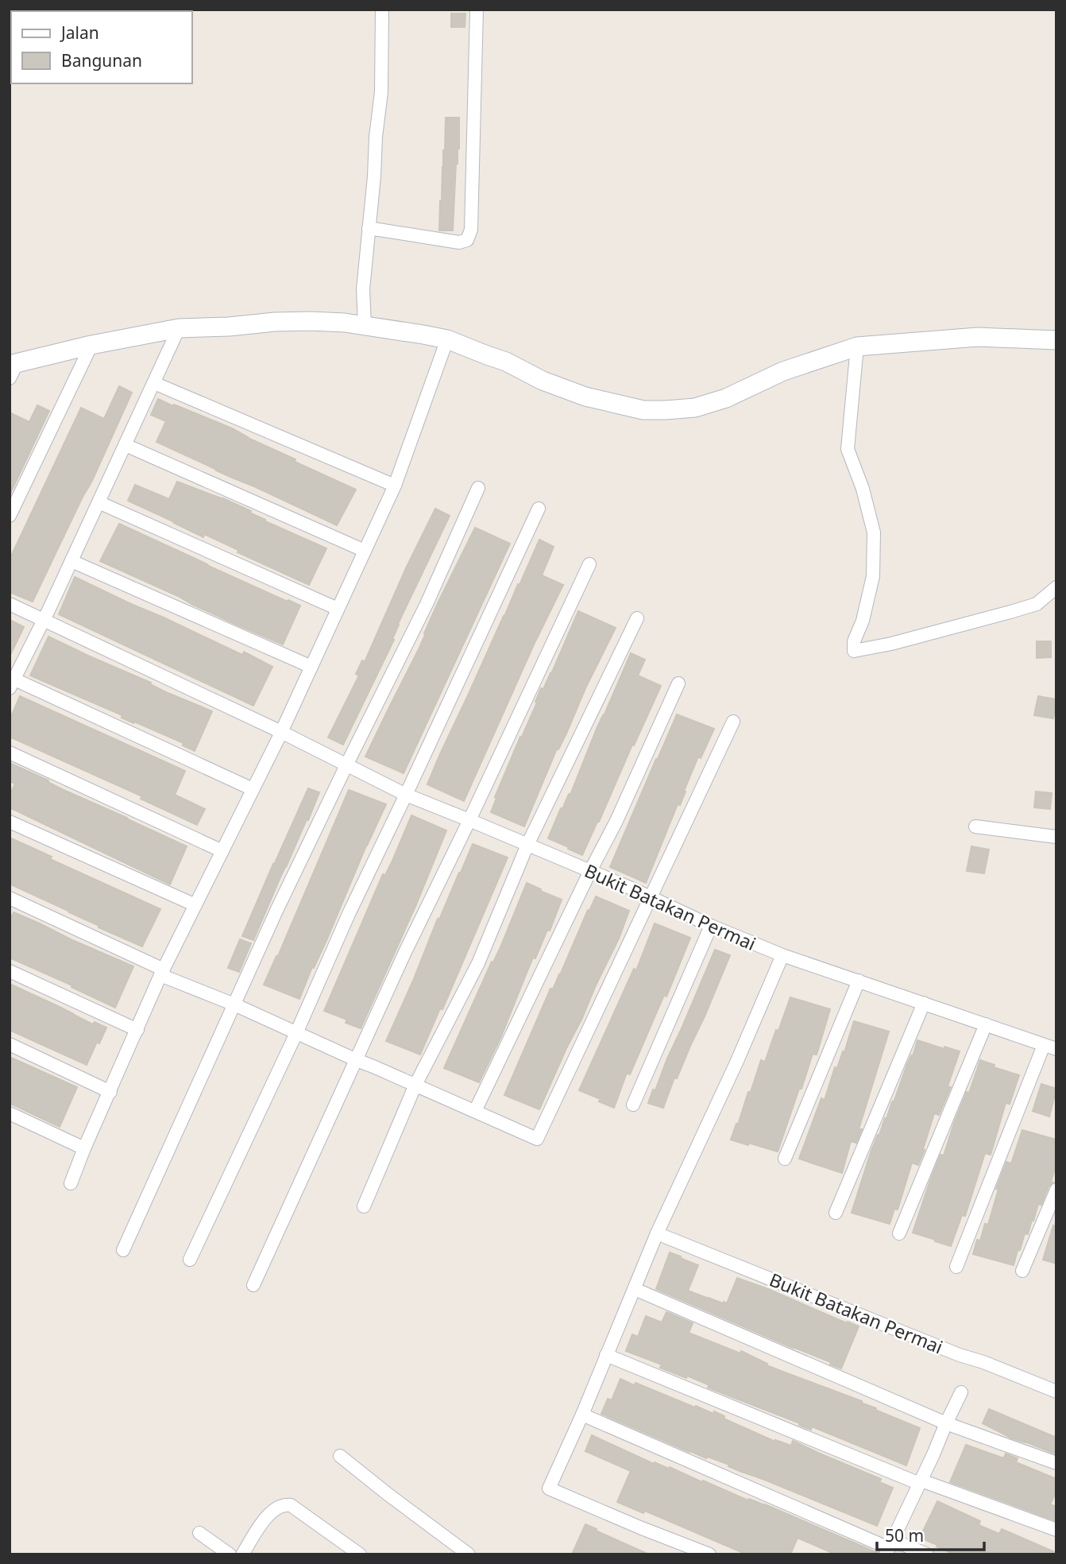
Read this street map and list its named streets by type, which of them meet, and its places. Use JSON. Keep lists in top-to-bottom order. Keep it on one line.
{"streets":{"street":["Bukit Batakan Permai"]},"legend":["Jalan","Bangunan"],"scale_bar":"50 m"}
